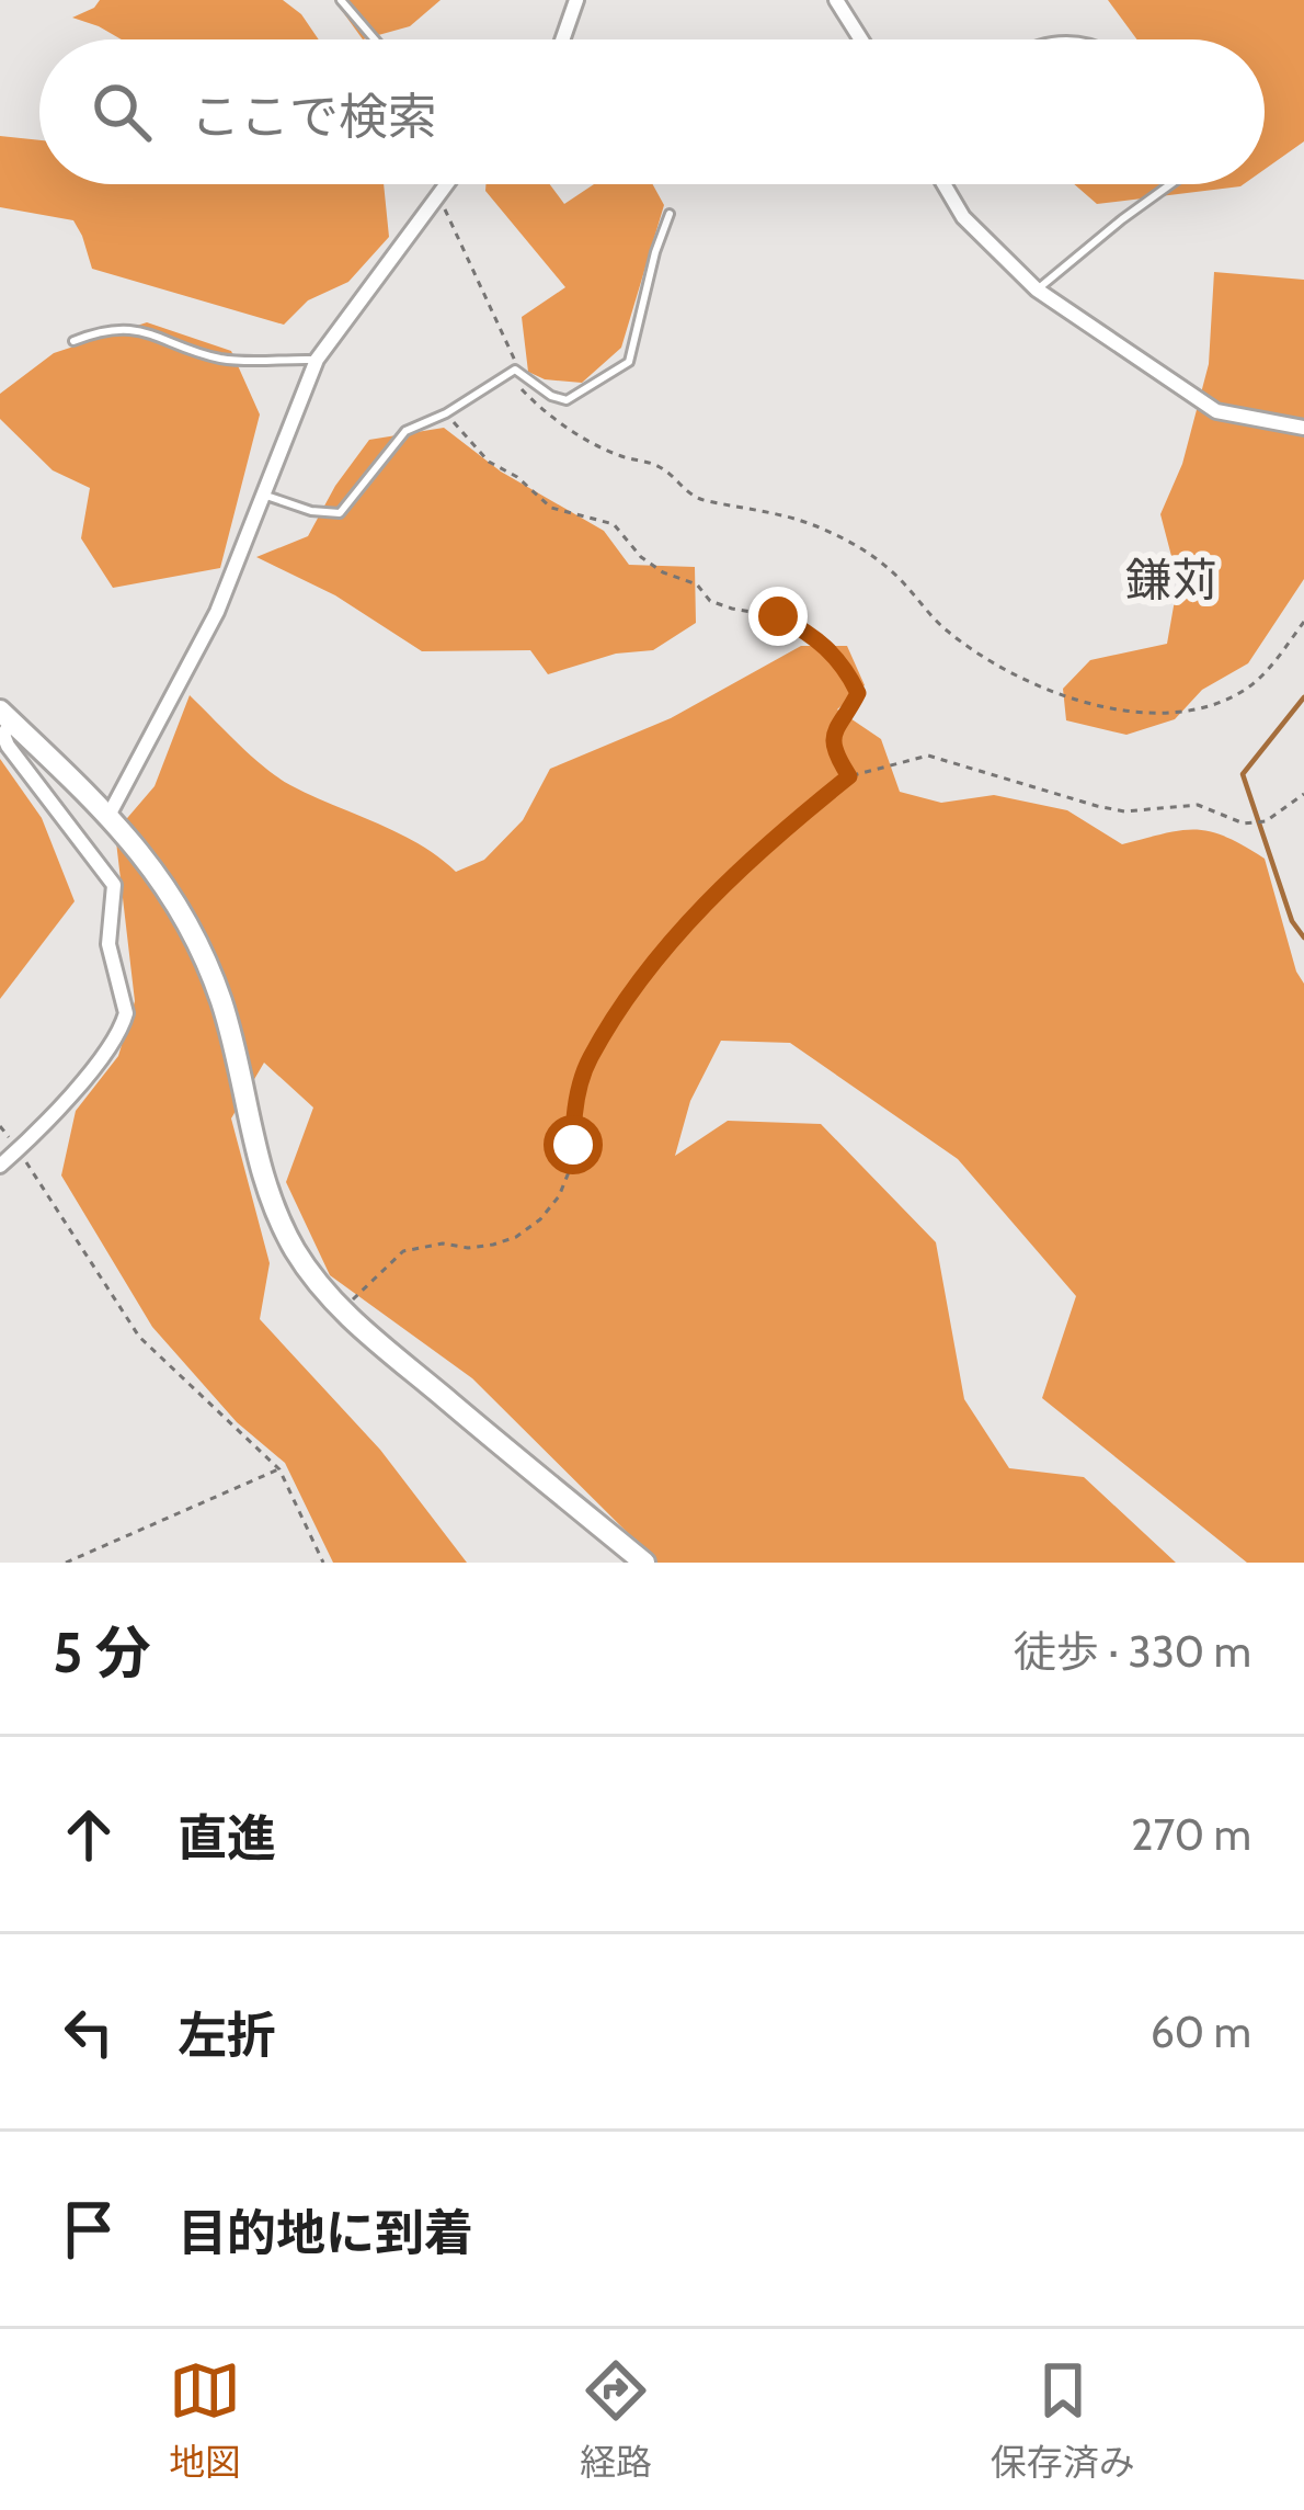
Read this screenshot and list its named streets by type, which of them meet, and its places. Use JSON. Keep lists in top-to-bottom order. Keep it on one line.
{"districts":["鎌苅"],"page":{"search":"ここで検索","heading":["5 分","徒歩 · 330 m"],"list":[["直進","270 m"],["左折","60 m"],"目的地に到着"],"nav":["地図","経路","保存済み"]}}
